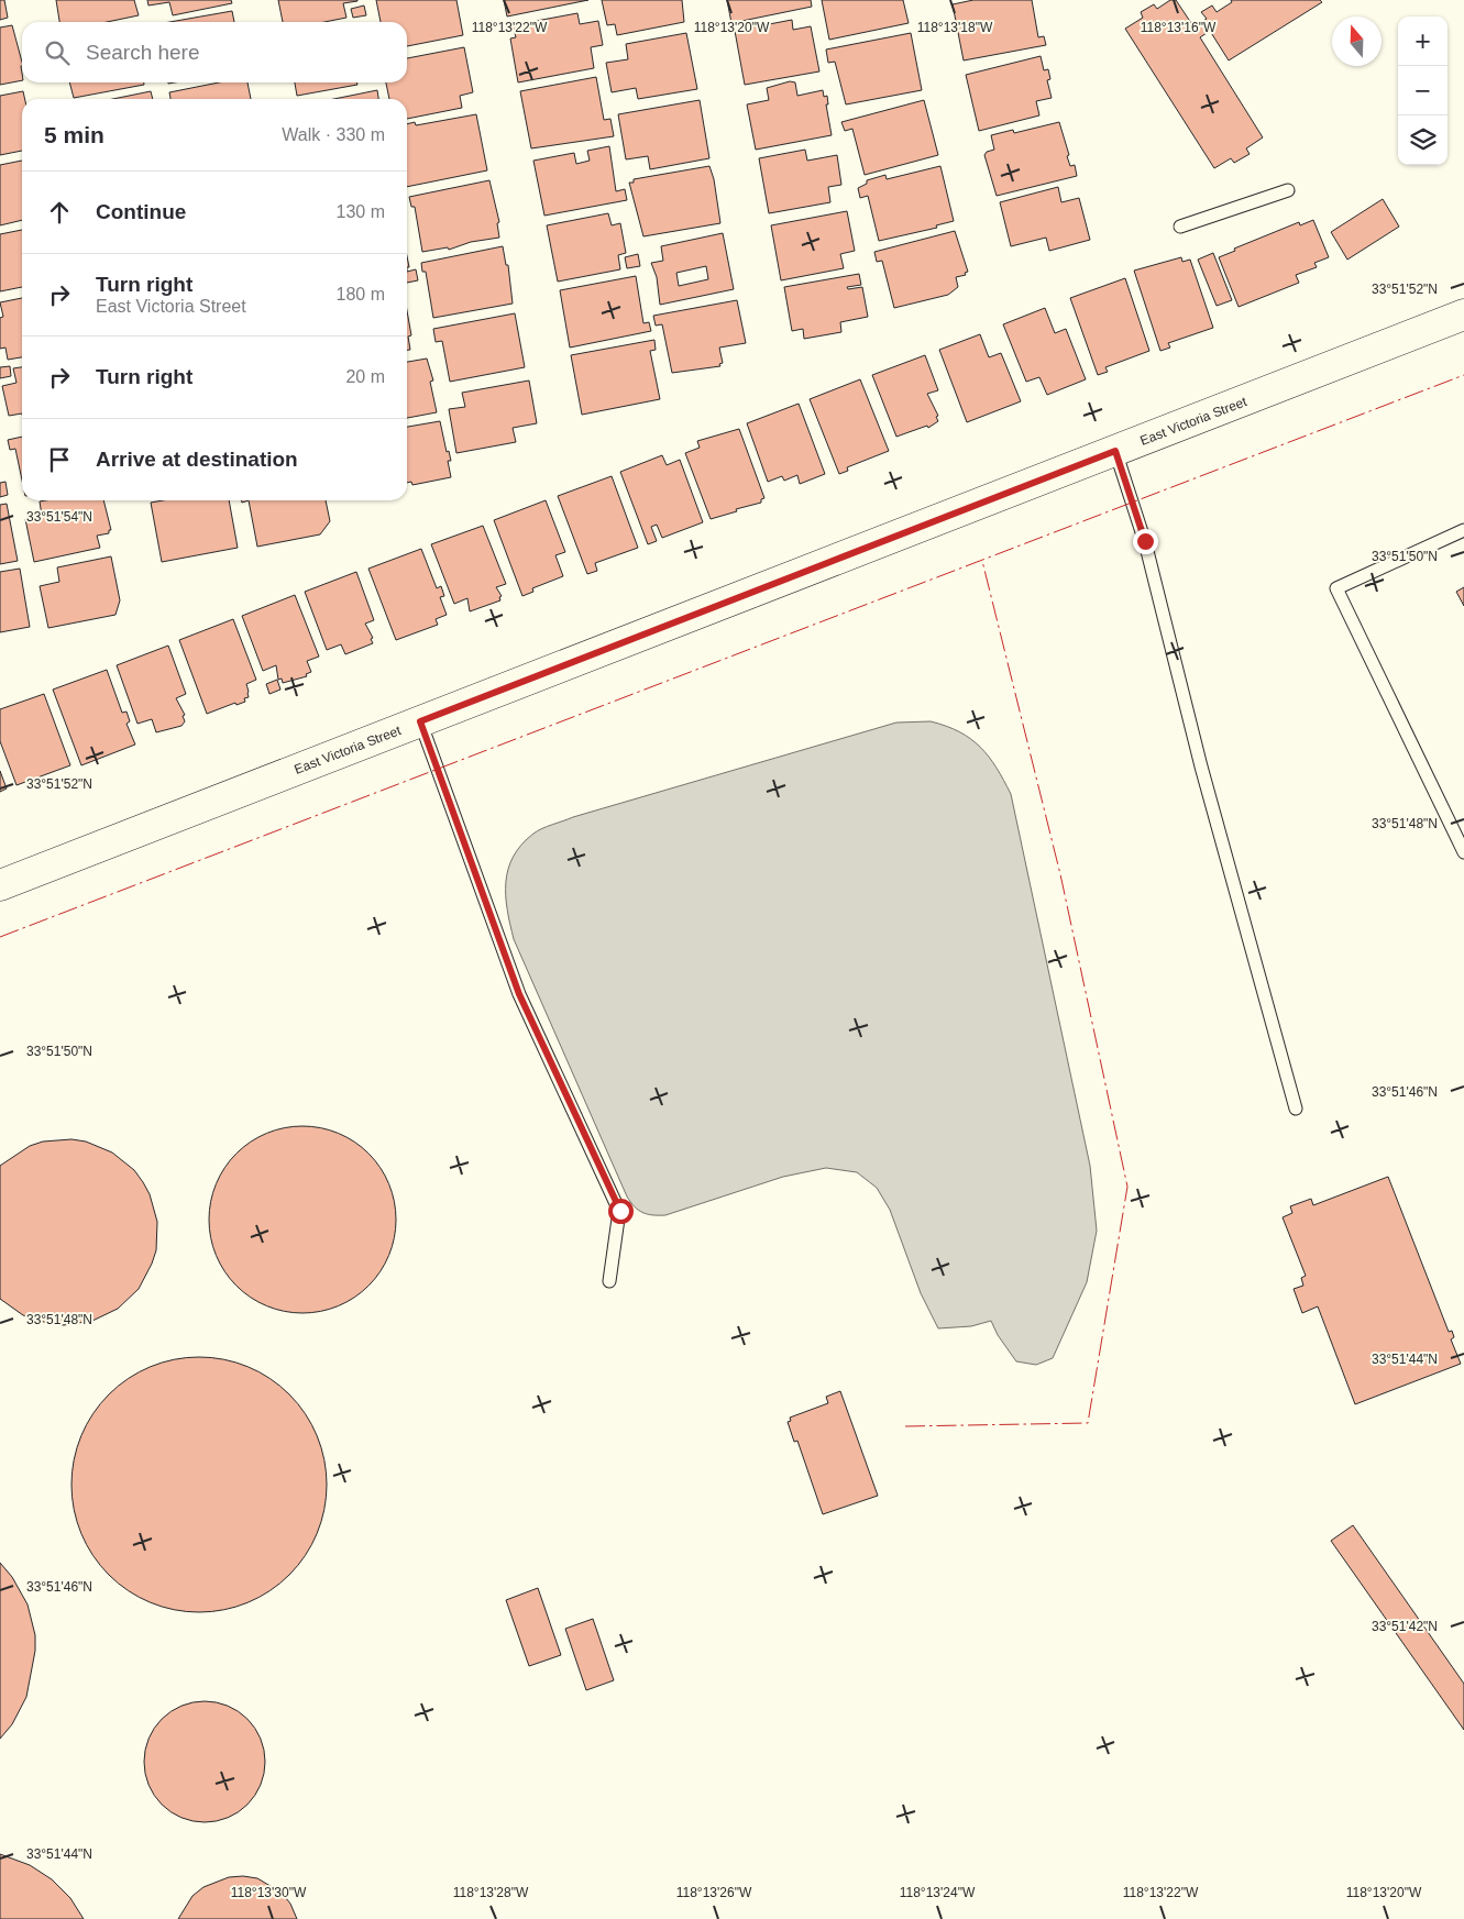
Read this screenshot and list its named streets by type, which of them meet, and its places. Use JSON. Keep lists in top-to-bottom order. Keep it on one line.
{"streets":{"street":["East Victoria Street"]},"north":"top","page":{"map_buttons":["+","−"],"search":"Search here","heading":["5 min","Walk · 330 m"],"list":[["Continue","130 m"],["Turn right","East Victoria Street","180 m"],["Turn right","20 m"],"Arrive at destination"]},"coordinates":["118°13'22\"W","118°13'20\"W","118°13'18\"W","118°13'16\"W","33°51'52\"N","33°51'54\"N","33°51'50\"N","33°51'48\"N","33°51'46\"N","33°51'44\"N","33°51'42\"N","118°13'30\"W","118°13'28\"W","118°13'26\"W","118°13'24\"W"]}
